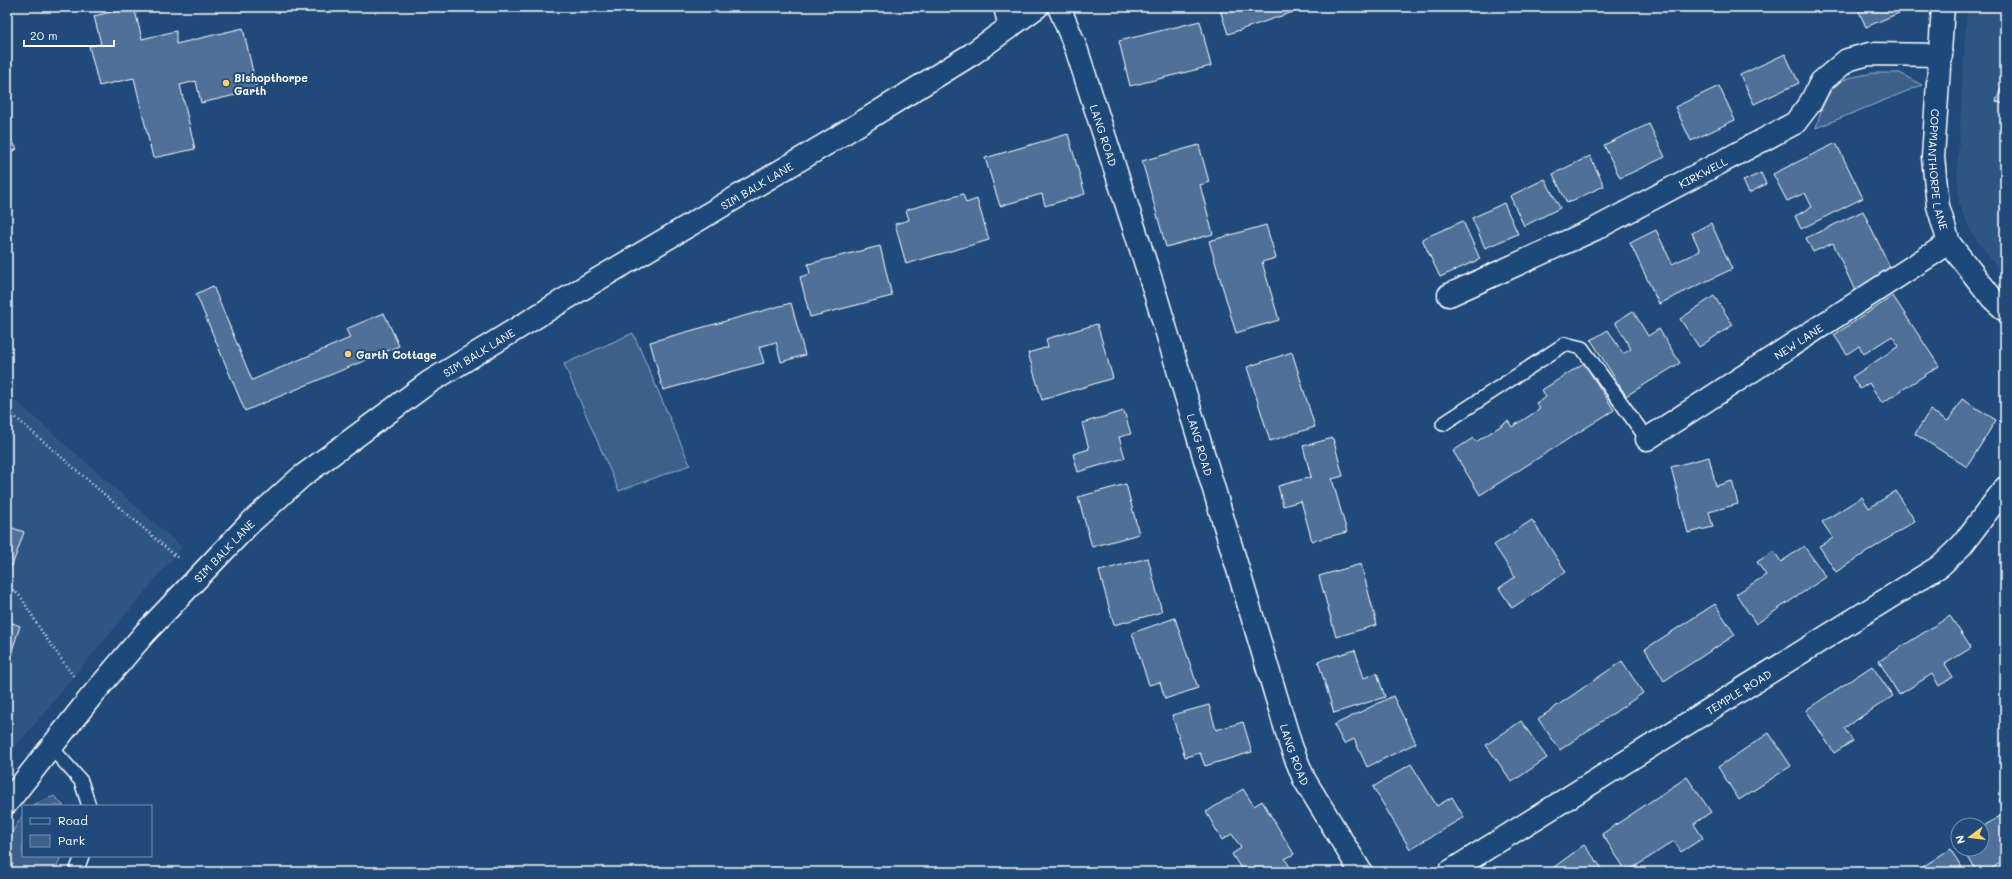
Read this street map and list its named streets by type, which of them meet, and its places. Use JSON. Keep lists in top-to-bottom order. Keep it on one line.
{"streets":{"street":["LANG ROAD","COPMANTHORPE LANE","KIRKWELL","SIM BALK LANE","NEW LANE","TEMPLE ROAD"]},"crossings":[["COPMANTHORPE LANE","KIRKWELL"],["COPMANTHORPE LANE","NEW LANE"]],"places":["Bishopthorpe Garth","Garth Cottage"],"legend":["Road","Park"],"scale_bar":"20 m","north":"left"}
